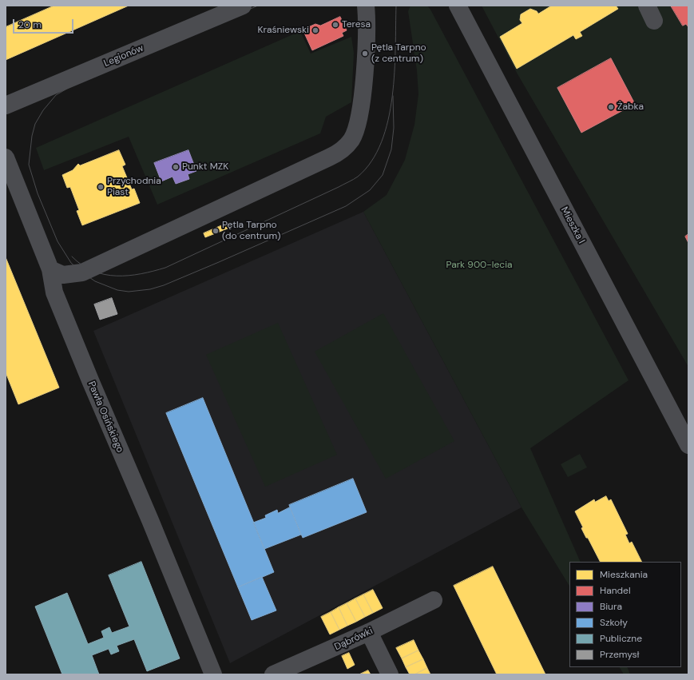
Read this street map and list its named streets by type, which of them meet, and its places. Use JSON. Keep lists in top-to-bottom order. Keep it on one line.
{"streets":{"street":["Legionów","Mieszka I","Pawła Osińskiego","Dąbrówki"]},"parks":["Park 900-lecia"],"places":["Teresa","Kraśniewski","Pętla Tarpno (z centrum)","Żabka","Punkt MZK","Przychodnia Piast","Pętla Tarpno (do centrum)"],"legend":["Mieszkania","Handel","Biura","Szkoły","Publiczne","Przemysł"],"scale_bar":"20 m"}
